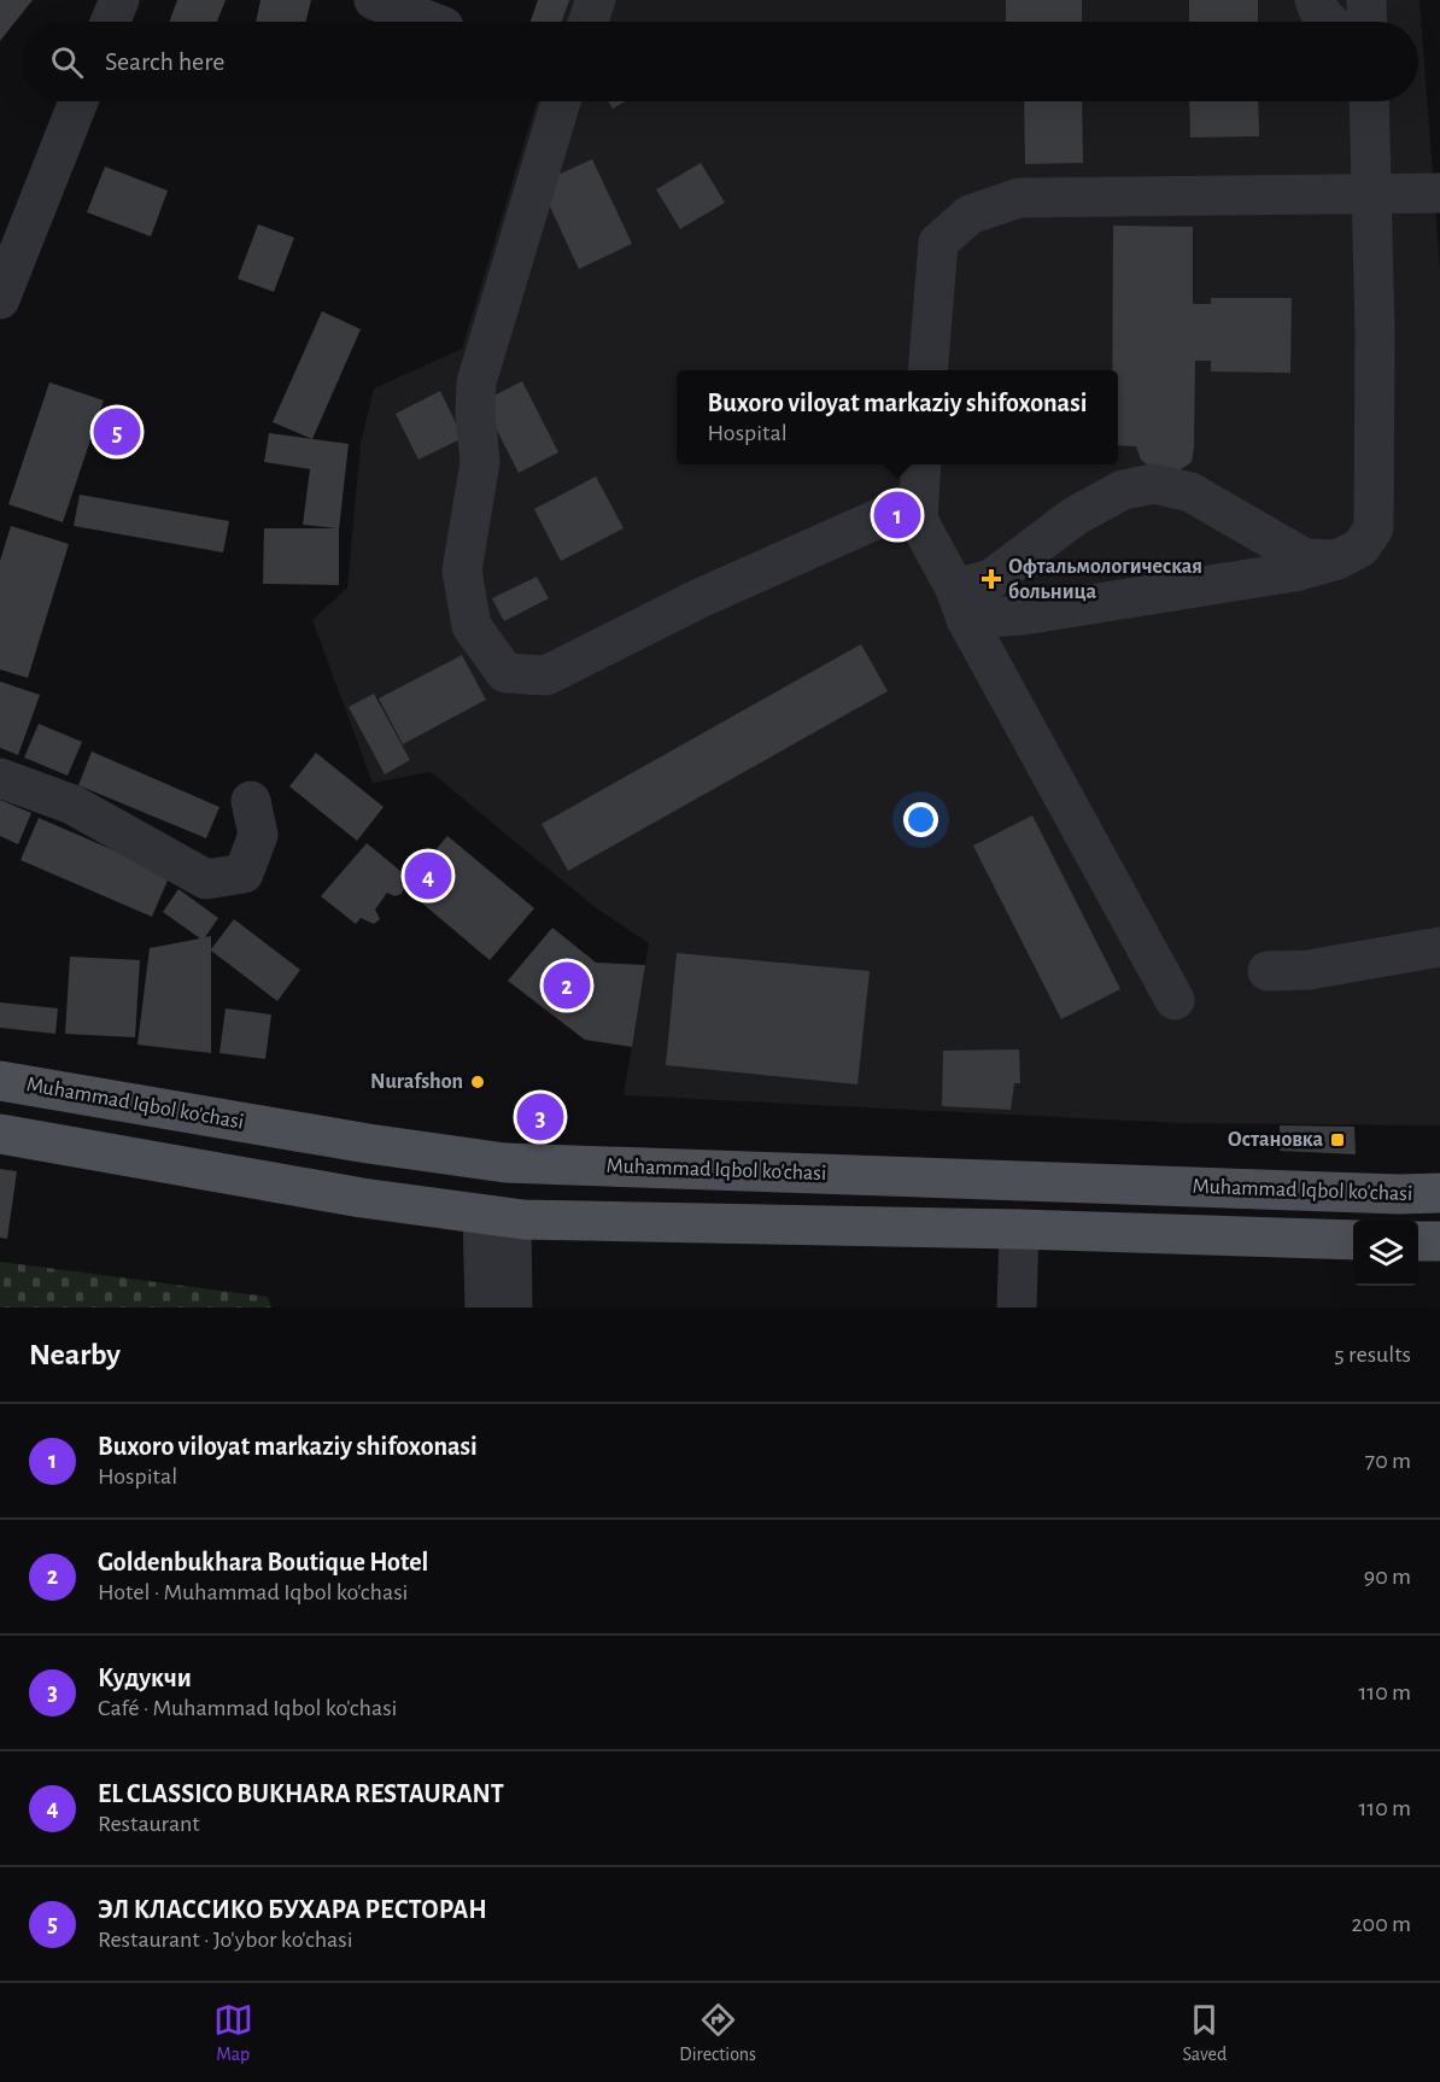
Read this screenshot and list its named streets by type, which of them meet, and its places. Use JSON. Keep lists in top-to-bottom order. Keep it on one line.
{"streets":{"main road":["Muhammad Iqbol ko'chasi"]},"places":{"health":["Офтальмологическая больница"],"other":["Nurafshon"],"transit":["Остановка"]},"page":{"search":"Search here","popup":["Buxoro viloyat markaziy shifoxonasi","Hospital"],"pins":["5","1","4","2","3"],"heading":["Nearby","5 results"],"list":[{"mark":"1","name":"Buxoro viloyat markaziy shifoxonasi","note":"Hospital","value":"70 m"},{"mark":"2","name":"Goldenbukhara Boutique Hotel","note":"Hotel · Muhammad Iqbol ko'chasi","value":"90 m"},{"mark":"3","name":"Кудукчи","note":"Café · Muhammad Iqbol ko'chasi","value":"110 m"},{"mark":"4","name":"EL CLASSICO BUKHARA RESTAURANT","note":"Restaurant","value":"110 m"},{"mark":"5","name":"ЭЛ КЛАССИКО БУХАРА РЕСТОРАН","note":"Restaurant · Jo'ybor ko'chasi","value":"200 m"}],"nav":["Map","Directions","Saved"]}}
